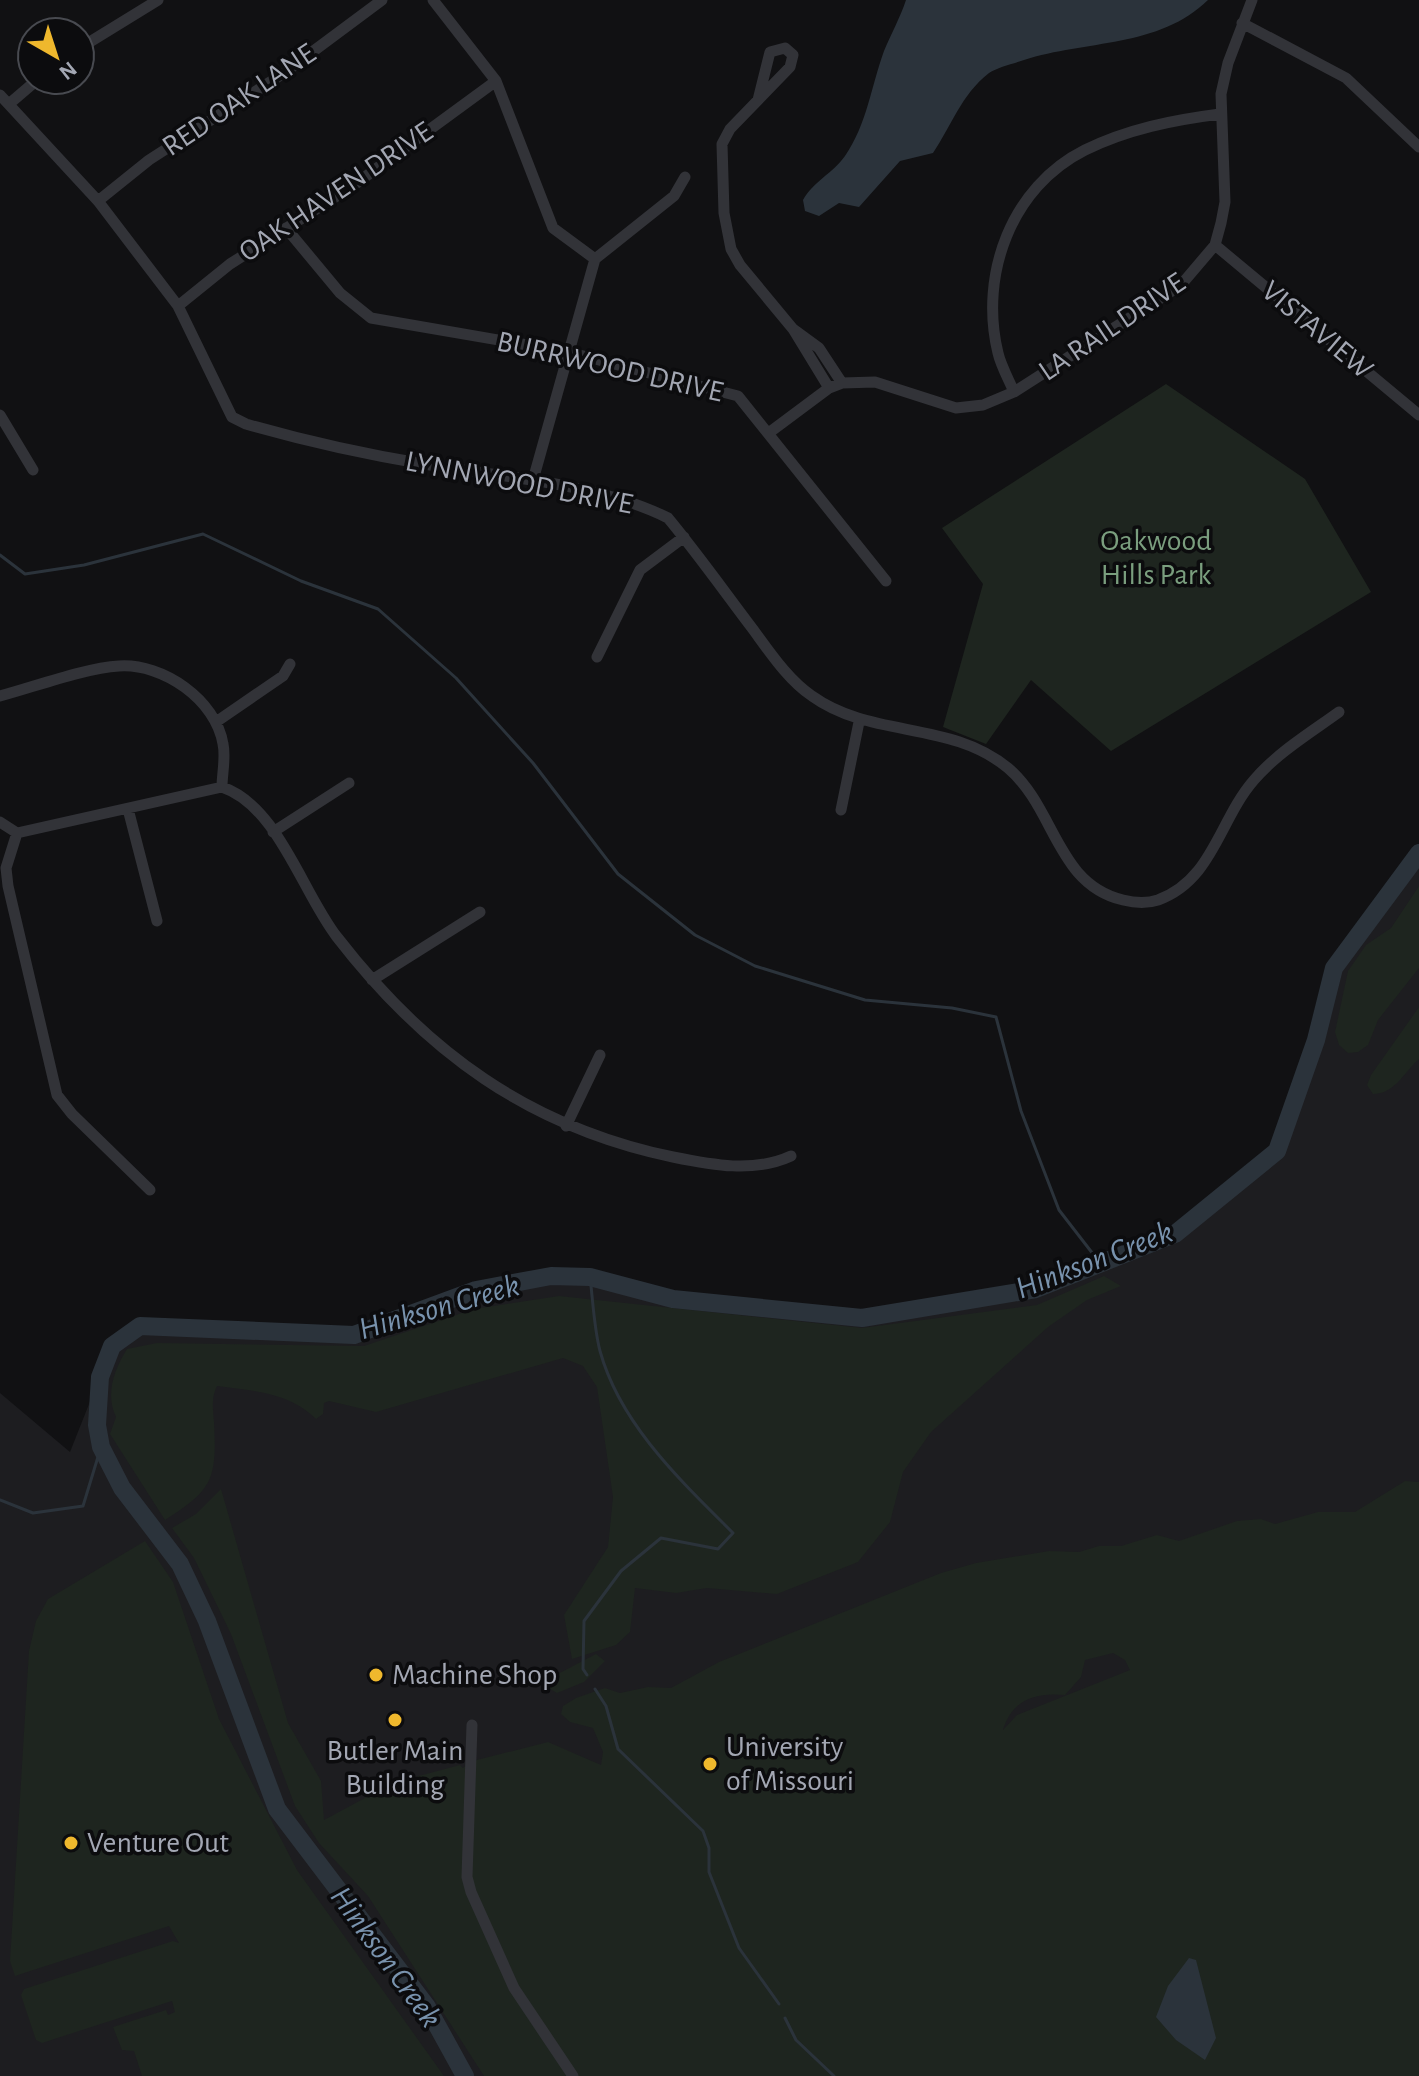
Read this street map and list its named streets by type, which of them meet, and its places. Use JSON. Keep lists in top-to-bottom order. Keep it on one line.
{"streets":{"street":["RED OAK LANE","OAK HAVEN DRIVE","LA RAIL DRIVE","VISTAVIEW","BURRWOOD DRIVE","LYNNWOOD DRIVE"]},"crossings":[["RED OAK LANE","LYNNWOOD DRIVE"],["OAK HAVEN DRIVE","BURRWOOD DRIVE"],["OAK HAVEN DRIVE","LYNNWOOD DRIVE"],["LA RAIL DRIVE","VISTAVIEW"],["LA RAIL DRIVE","BURRWOOD DRIVE"]],"water":["Hinkson Creek"],"parks":["Oakwood Hills Park"],"places":["Machine Shop","Butler Main Building","University of Missouri","Venture Out"],"north":"bottom right"}
